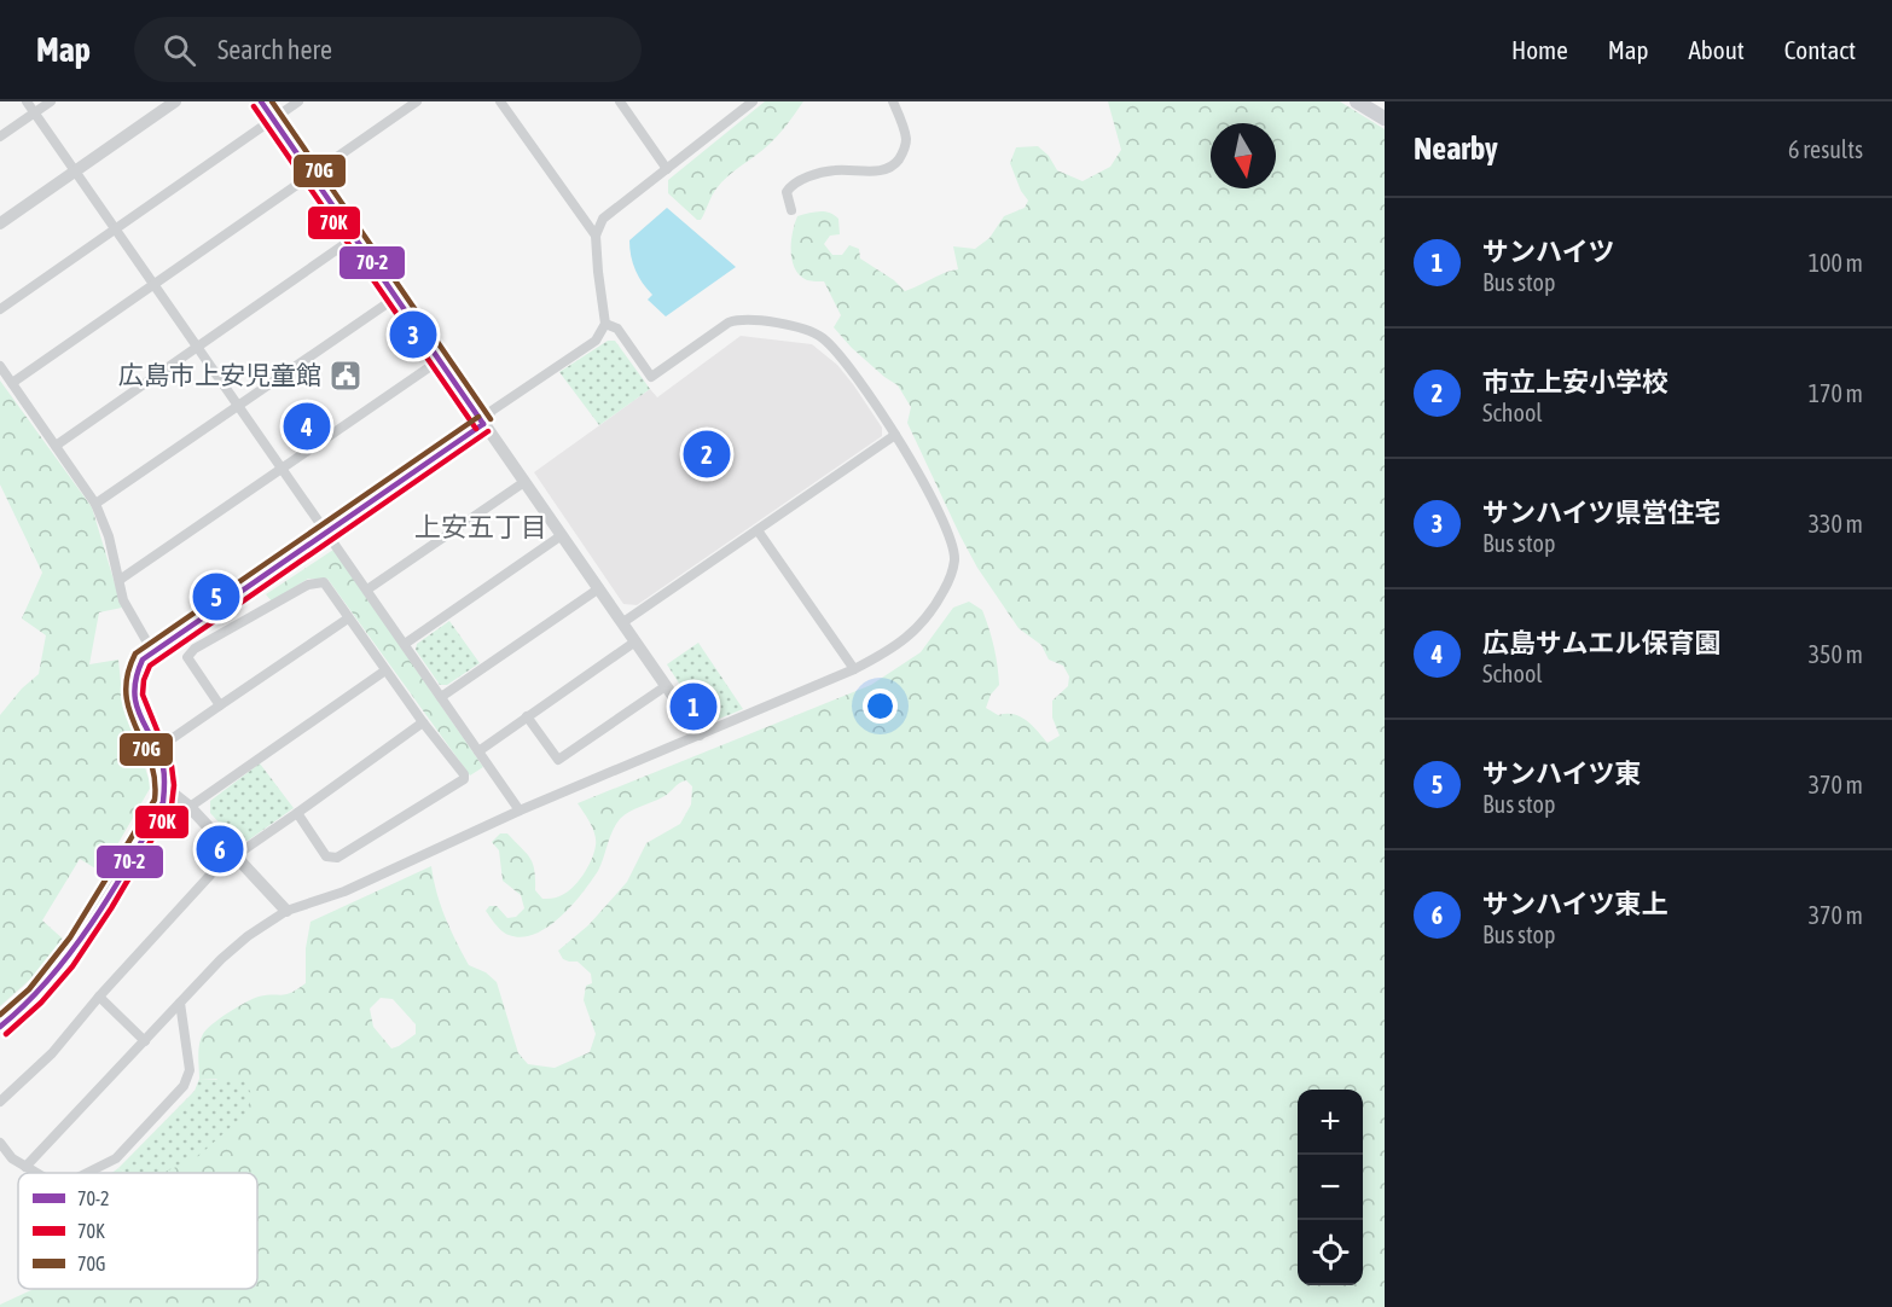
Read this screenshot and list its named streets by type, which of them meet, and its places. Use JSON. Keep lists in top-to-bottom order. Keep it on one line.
{"districts":["上安五丁目"],"places":{"public building":["広島市上安児童館"]},"lines":["transit line 70-2","transit line 70G","transit line 70K"],"legend":["70-2","70K","70G"],"north":"bottom","page":{"header":"Map","search":"Search here","nav":["Home","Map","About","Contact"],"heading":["Nearby","6 results"],"list":[{"mark":"1","name":"サンハイツ","note":"Bus stop","value":"100 m"},{"mark":"2","name":"市立上安小学校","note":"School","value":"170 m"},{"mark":"3","name":"サンハイツ県営住宅","note":"Bus stop","value":"330 m"},{"mark":"4","name":"広島サムエル保育園","note":"School","value":"350 m"},{"mark":"5","name":"サンハイツ東","note":"Bus stop","value":"370 m"},{"mark":"6","name":"サンハイツ東上","note":"Bus stop","value":"370 m"}],"pins":["3","4","2","5","1","6"],"map_buttons":["+","−"]}}
